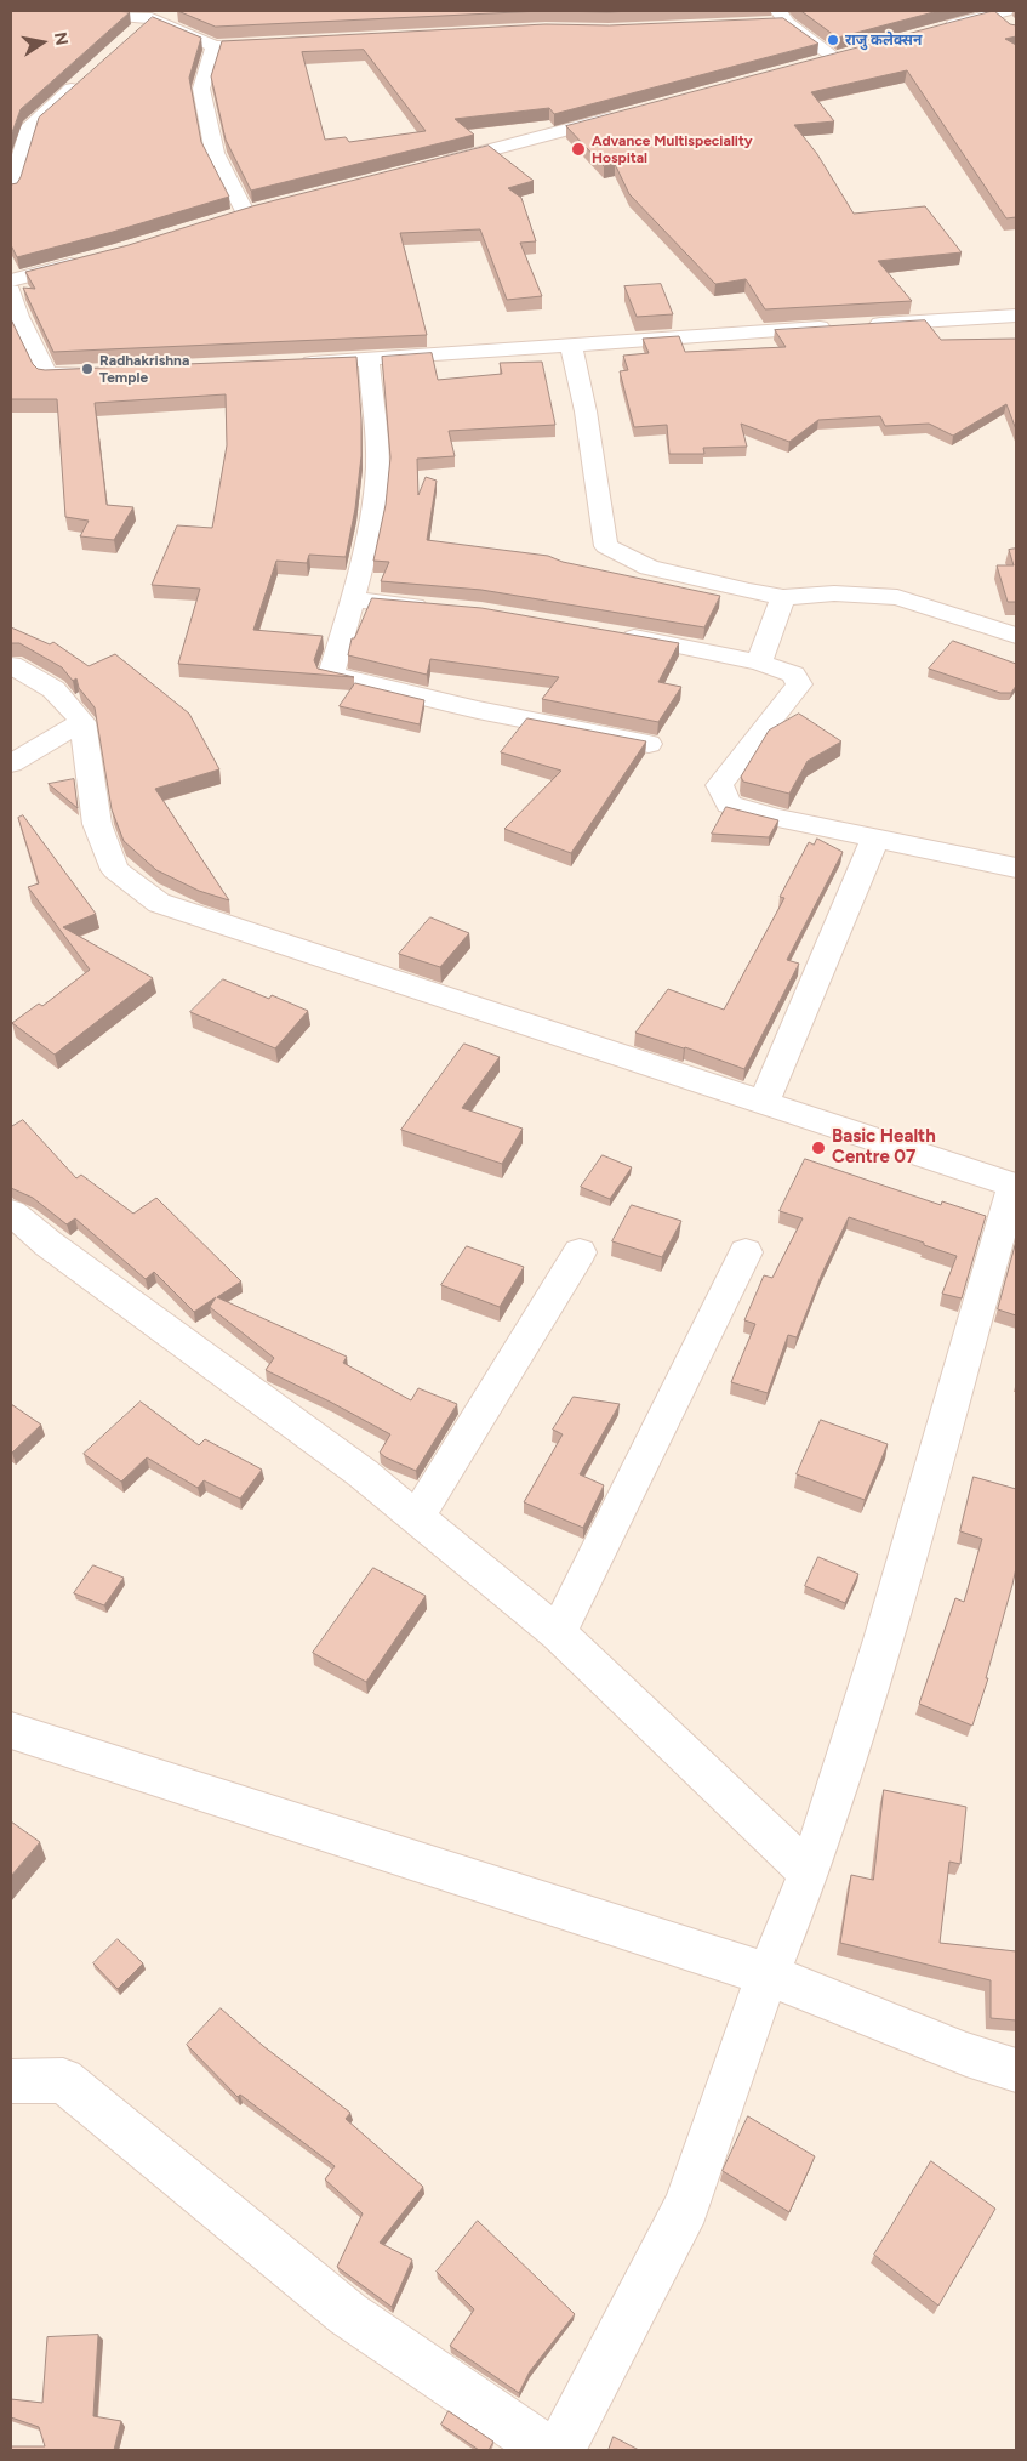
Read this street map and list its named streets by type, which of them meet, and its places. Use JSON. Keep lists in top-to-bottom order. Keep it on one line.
{"places":["राजु कलेक्सन","Advance Multispeciality Hospital","Radhakrishna Temple","Basic Health Centre 07"],"north":"right"}
